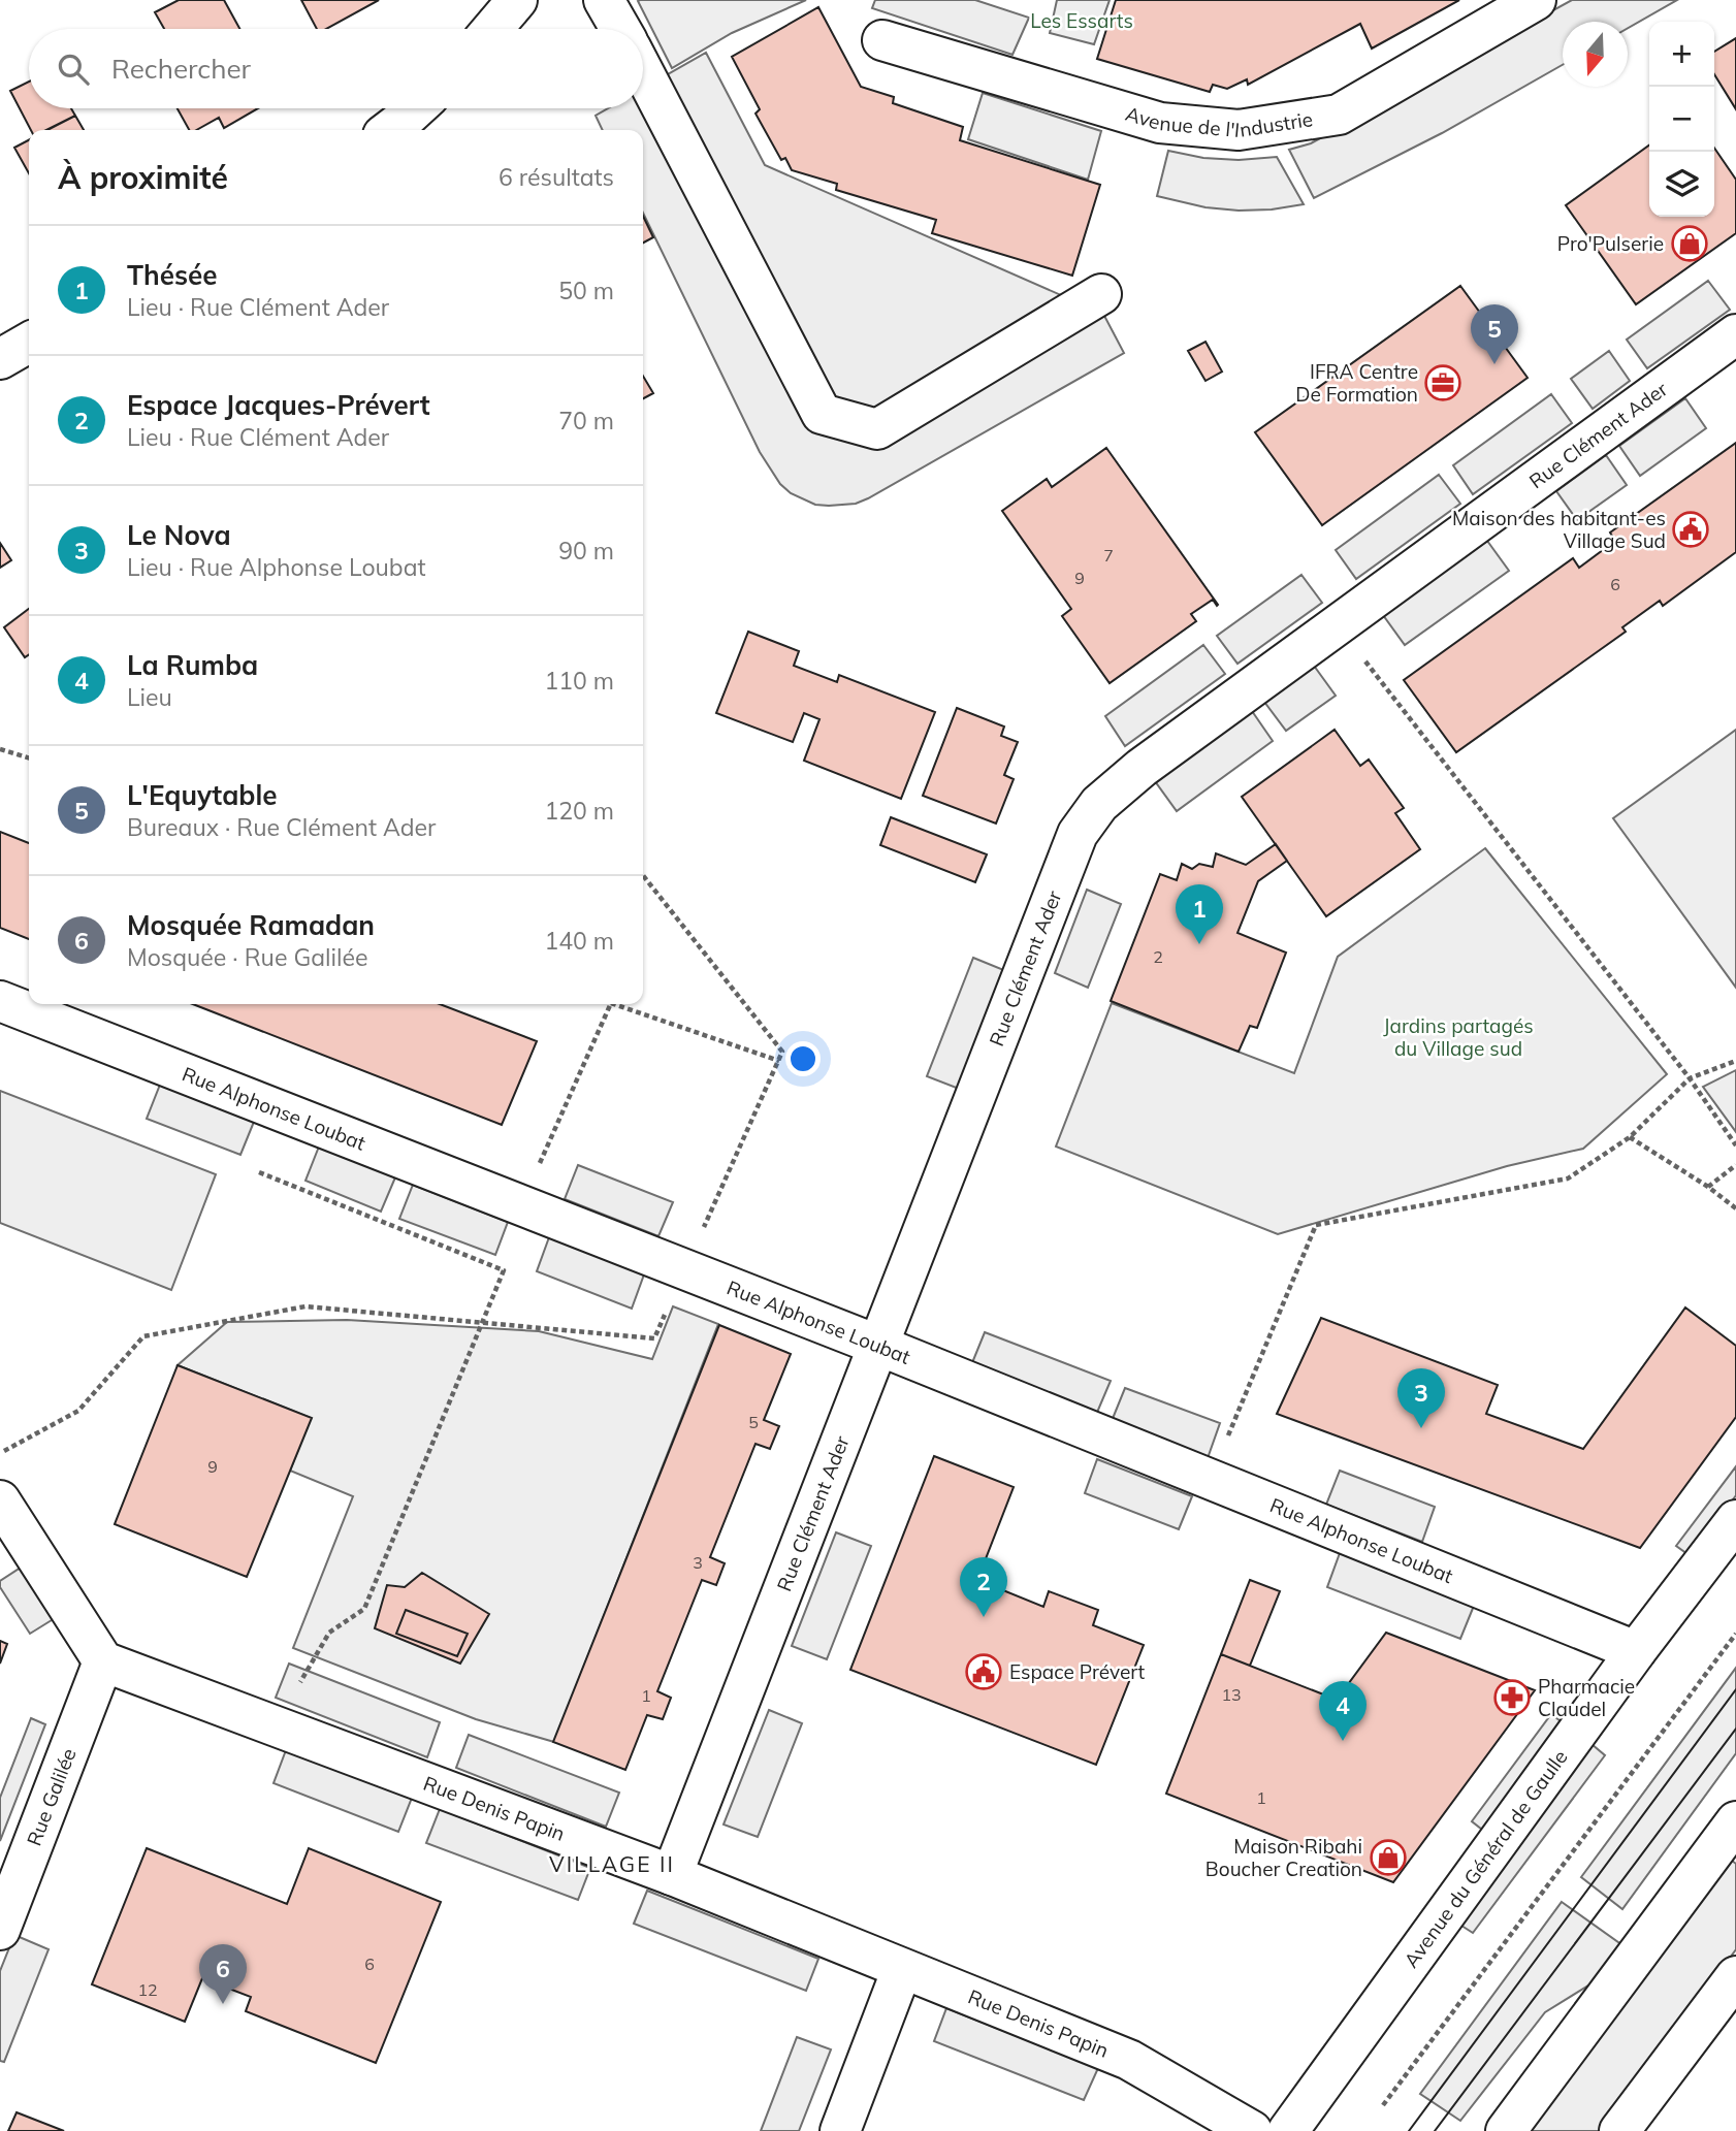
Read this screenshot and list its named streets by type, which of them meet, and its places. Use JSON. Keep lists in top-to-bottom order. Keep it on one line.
{"streets":{"street":["Avenue de l'Industrie","Rue Clément Ader","Rue Alphonse Loubat","Rue Galilée","Rue Denis Papin","Avenue du Général de Gaulle"]},"crossings":[["Rue Clément Ader","Rue Alphonse Loubat"],["Rue Clément Ader","Rue Denis Papin"],["Rue Alphonse Loubat","Avenue du Général de Gaulle"],["Rue Galilée","Rue Denis Papin"]],"districts":["VILLAGE II"],"parks":["Les Essarts","Jardins partagés du Village sud"],"places":{"shop":["Pro'Pulserie","Maison Ribahi Boucher Creation"],"office":["IFRA Centre De Formation"],"public building":["Maison des habitant-es Village Sud","Espace Prévert"],"pharmacy":["Pharmacie Claudel"]},"house_numbers":["7","9","6","2","5","9","3","13","1","1","6","12"],"north":"bottom","page":{"map_buttons":["+","−"],"search":"Rechercher","heading":["À proximité","6 résultats"],"list":[{"mark":"1","name":"Thésée","note":"Lieu · Rue Clément Ader","value":"50 m"},{"mark":"2","name":"Espace Jacques-Prévert","note":"Lieu · Rue Clément Ader","value":"70 m"},{"mark":"3","name":"Le Nova","note":"Lieu · Rue Alphonse Loubat","value":"90 m"},{"mark":"4","name":"La Rumba","note":"Lieu","value":"110 m"},{"mark":"5","name":"L'Equytable","note":"Bureaux · Rue Clément Ader","value":"120 m"},{"mark":"6","name":"Mosquée Ramadan","note":"Mosquée · Rue Galilée","value":"140 m"}],"pins":["5","1","3","2","4","6"]}}
